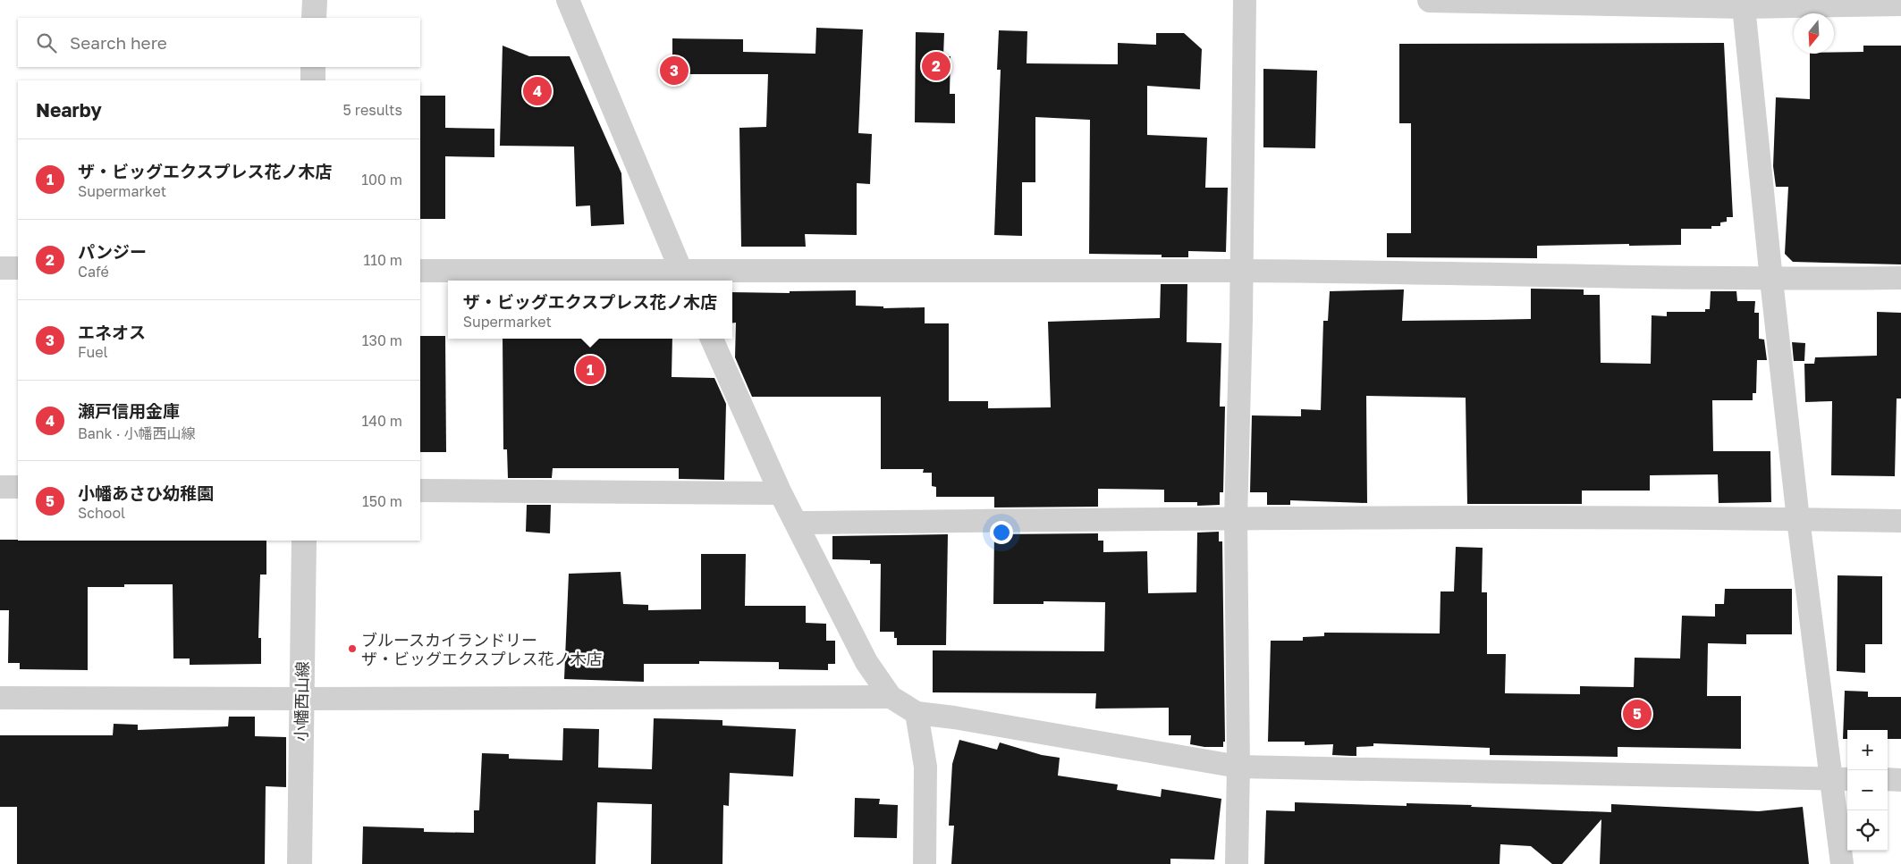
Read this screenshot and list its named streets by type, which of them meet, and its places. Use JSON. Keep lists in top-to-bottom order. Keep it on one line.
{"streets":{"street":["小幡西山線"]},"places":["ブルースカイランドリー ザ・ビッグエクスプレス花ノ木店"],"north":"bottom","page":{"search":"Search here","pins":["2","3","4","1","5"],"heading":["Nearby","5 results"],"list":[{"mark":"1","name":"ザ・ビッグエクスプレス花ノ木店","note":"Supermarket","value":"100 m"},{"mark":"2","name":"パンジー","note":"Café","value":"110 m"},{"mark":"3","name":"エネオス","note":"Fuel","value":"130 m"},{"mark":"4","name":"瀬戸信用金庫","note":"Bank · 小幡西山線","value":"140 m"},{"mark":"5","name":"小幡あさひ幼稚園","note":"School","value":"150 m"}],"popup":["ザ・ビッグエクスプレス花ノ木店","Supermarket"],"map_buttons":["+","−"]}}
